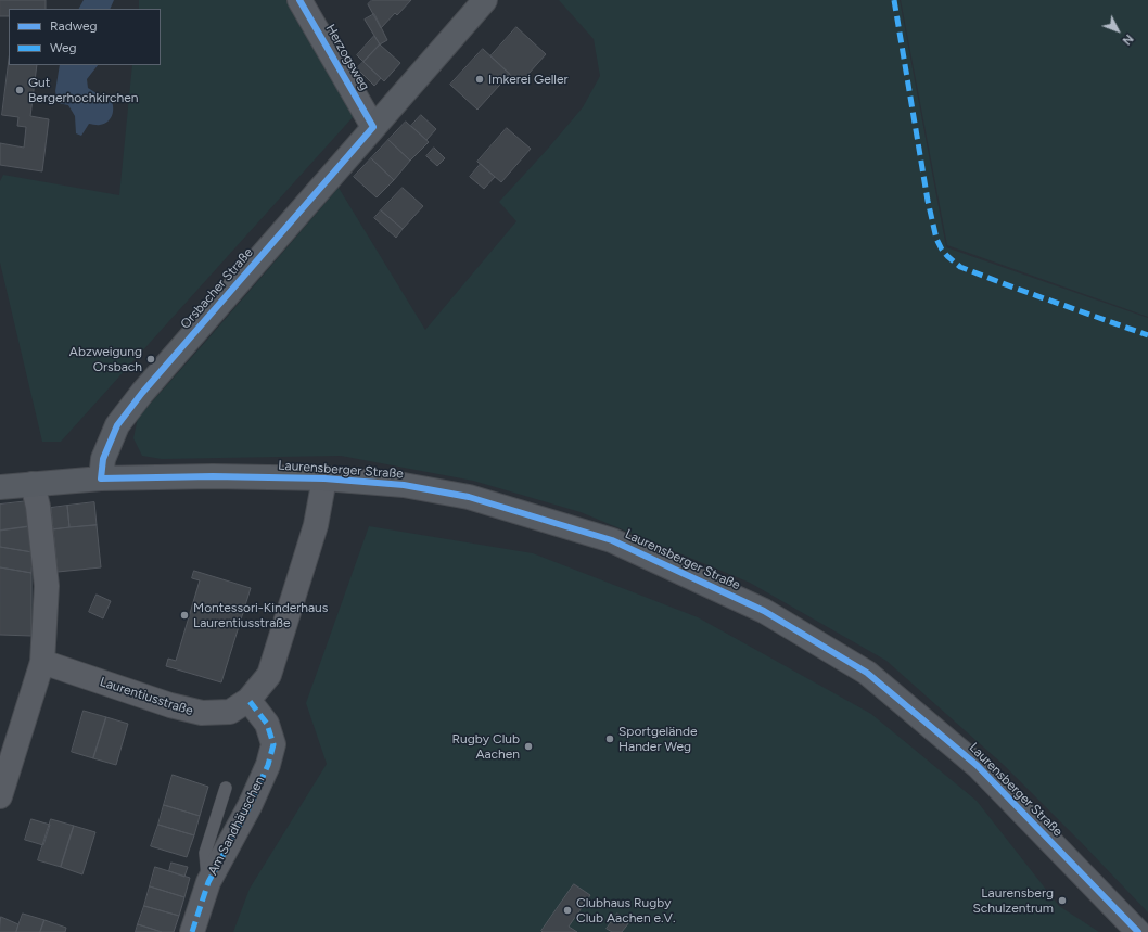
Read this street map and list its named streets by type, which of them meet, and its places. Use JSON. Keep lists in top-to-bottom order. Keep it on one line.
{"streets":{"street":["Herzogsweg","Orsbacher Straße","Laurensberger Straße","Laurentiusstraße","Am Sandhäuschen"]},"crossings":[["Herzogsweg","Orsbacher Straße"],["Orsbacher Straße","Laurensberger Straße"],["Laurensberger Straße","Laurentiusstraße"],["Laurentiusstraße","Am Sandhäuschen"]],"places":["Imkerei Geller","Gut Bergerhochkirchen","Abzweigung Orsbach","Montessori-Kinderhaus Laurentiusstraße","Sportgelände Hander Weg","Rugby Club Aachen","Laurensberg Schulzentrum","Clubhaus Rugby Club Aachen e.V."],"legend":["Radweg","Weg"],"north":"bottom right"}
